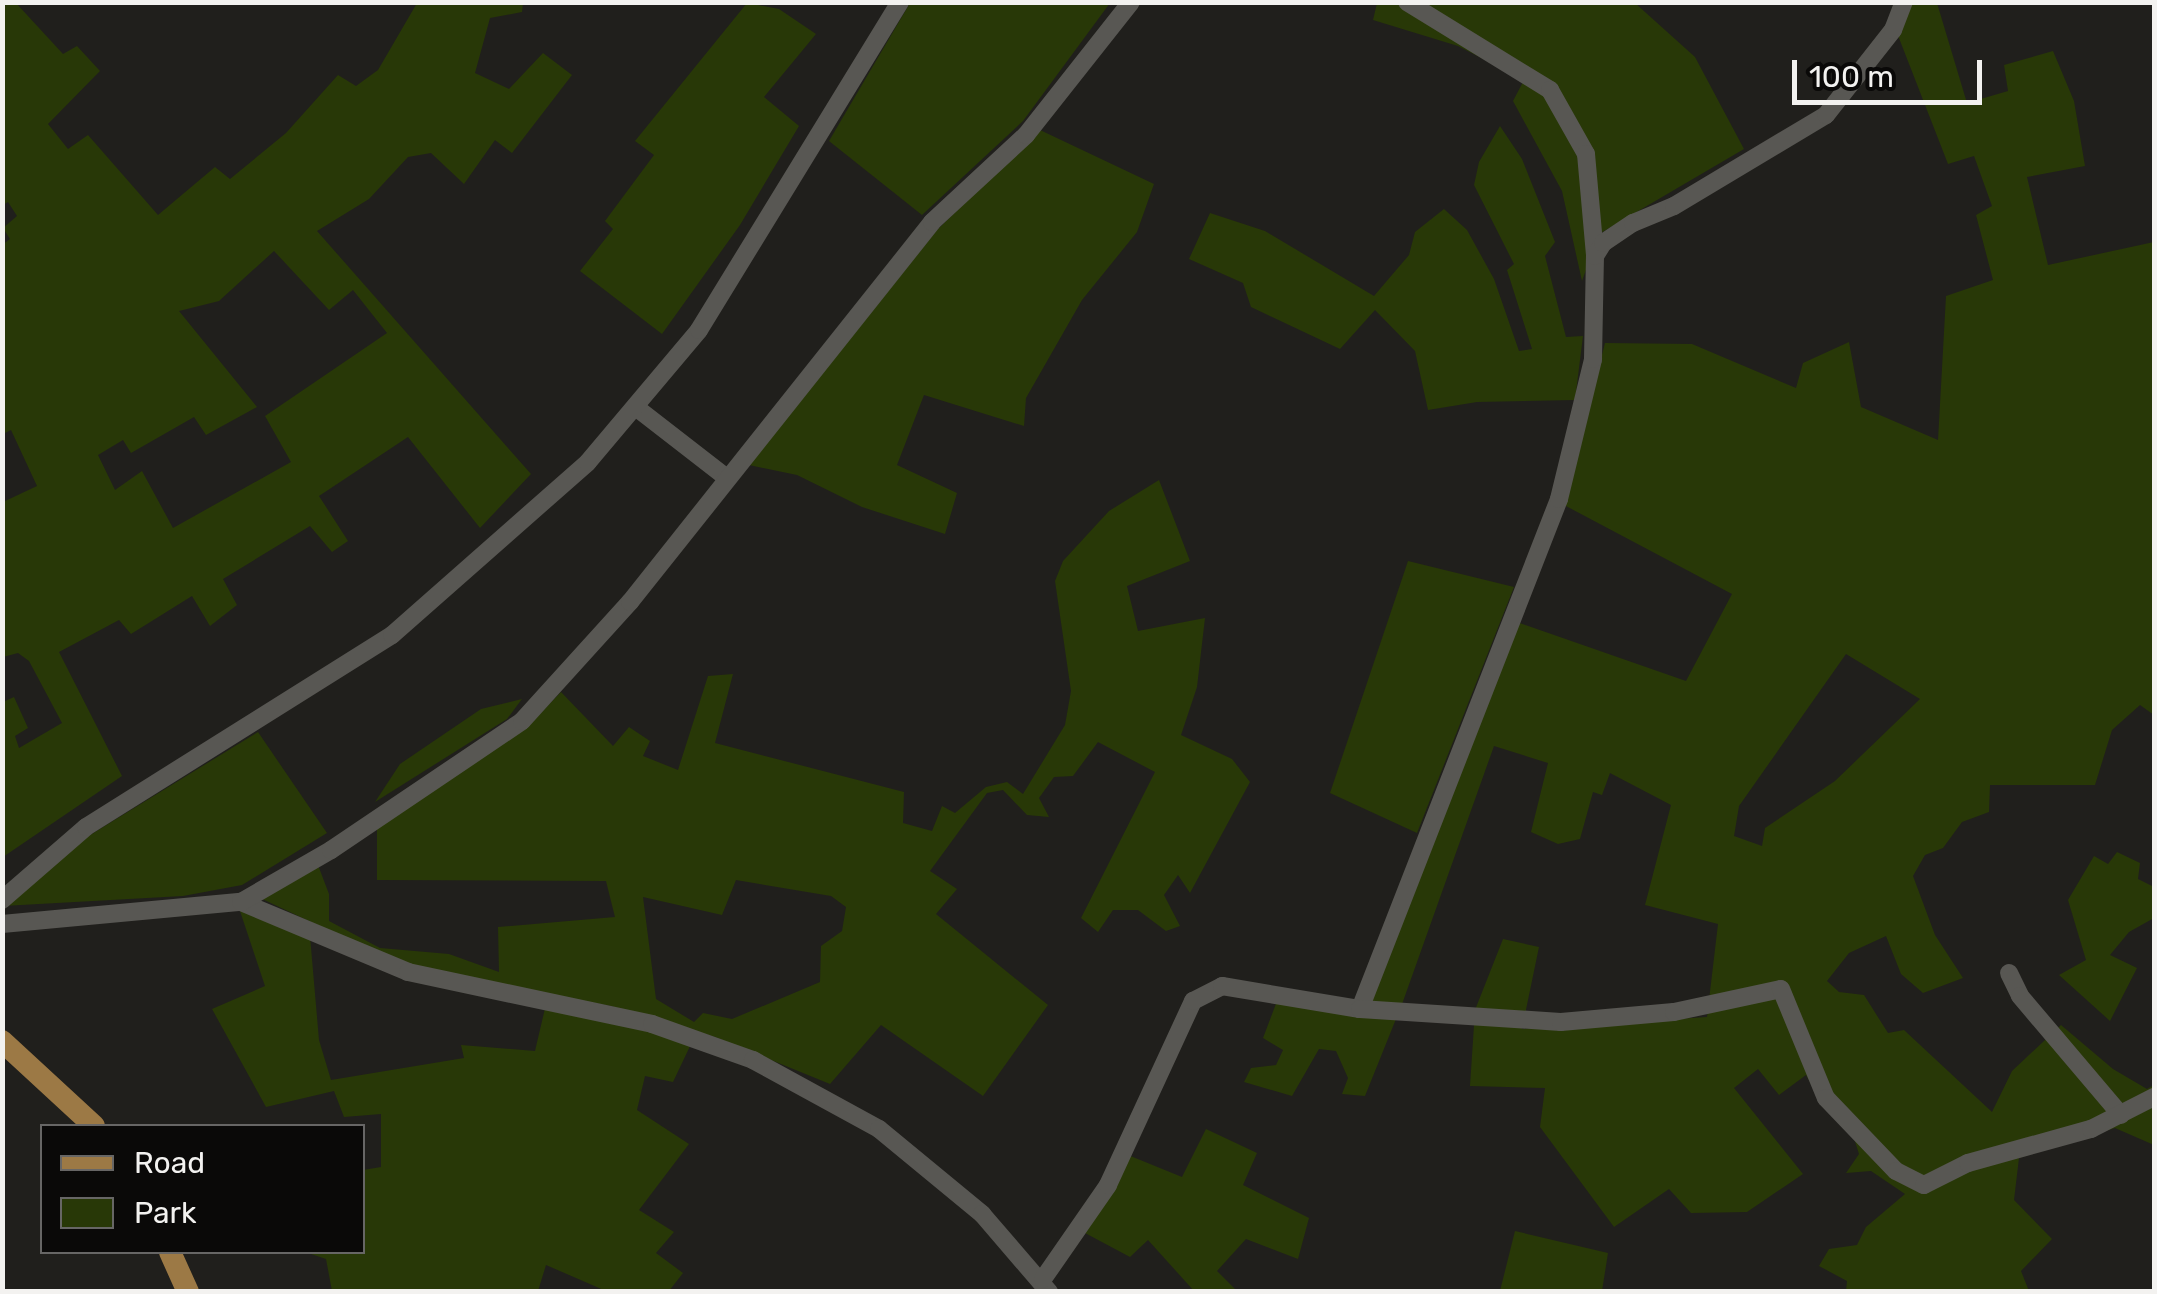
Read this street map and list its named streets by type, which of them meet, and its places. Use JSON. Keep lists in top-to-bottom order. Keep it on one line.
{"legend":["Road","Park"],"scale_bar":"100 m"}
